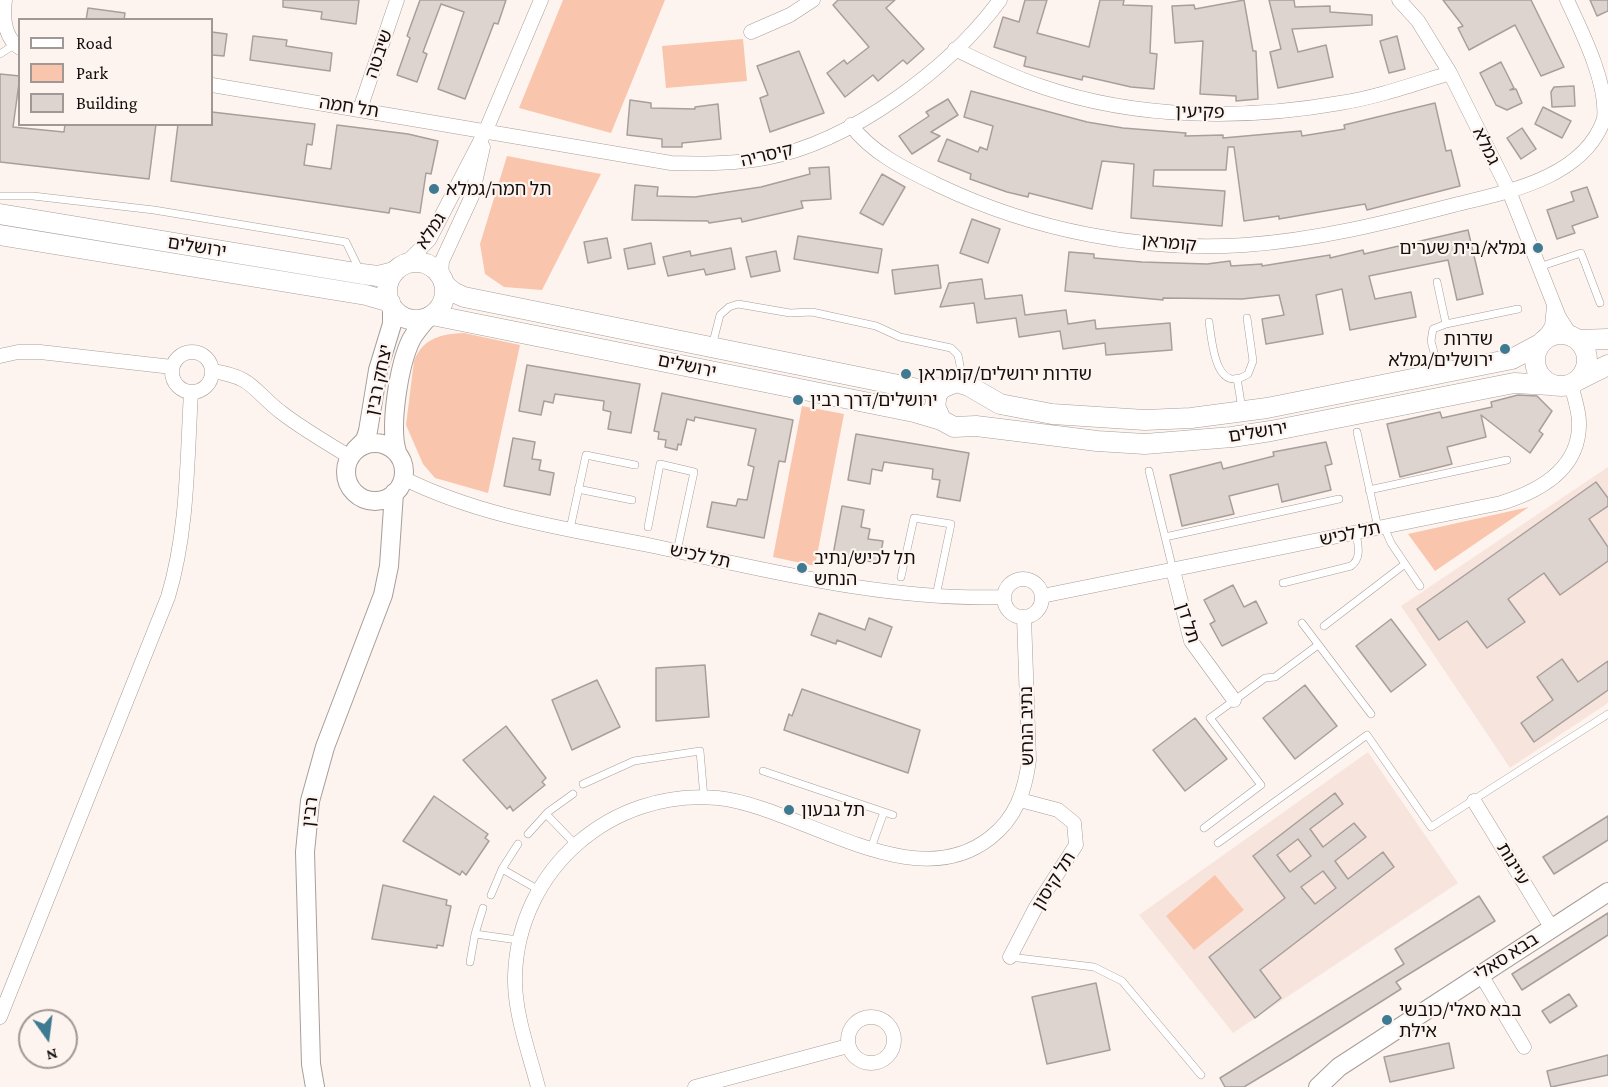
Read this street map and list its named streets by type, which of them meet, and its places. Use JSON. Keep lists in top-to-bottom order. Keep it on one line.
{"streets":{"main road":["ירושלים"],"street":["שיבטה","תל חמה","פקיעין","גמלא","קיסריה","קומראן","יצחק רבין","תל לכיש","תל דן","נתיב הנחש","רבין","עיינות","תל קיסון","בבא סאלי"]},"crossings":[["שיבטה","תל חמה"],["תל חמה","גמלא"],["תל חמה","קיסריה"],["פקיעין","גמלא"],["פקיעין","קיסריה"],["גמלא","קיסריה"],["גמלא","קומראן"],["גמלא","ירושלים"],["גמלא","יצחק רבין"],["גמלא","תל לכיש"],["קיסריה","קומראן"],["ירושלים","יצחק רבין"],["ירושלים","תל לכיש"],["יצחק רבין","תל לכיש"],["תל לכיש","תל דן"],["תל לכיש","נתיב הנחש"],["נתיב הנחש","תל קיסון"],["עיינות","בבא סאלי"]],"places":["תל חמה/גמלא","גמלא/בית שערים","שדרות ירושלים/גמלא","שדרות ירושלים/קומראן","ירושלים/דרך רבין","תל לכיש/נתיב הנחש","תל גבעון","בבא סאלי/כובשי אילת"],"legend":["Road","Park","Building"],"north":"bottom"}
